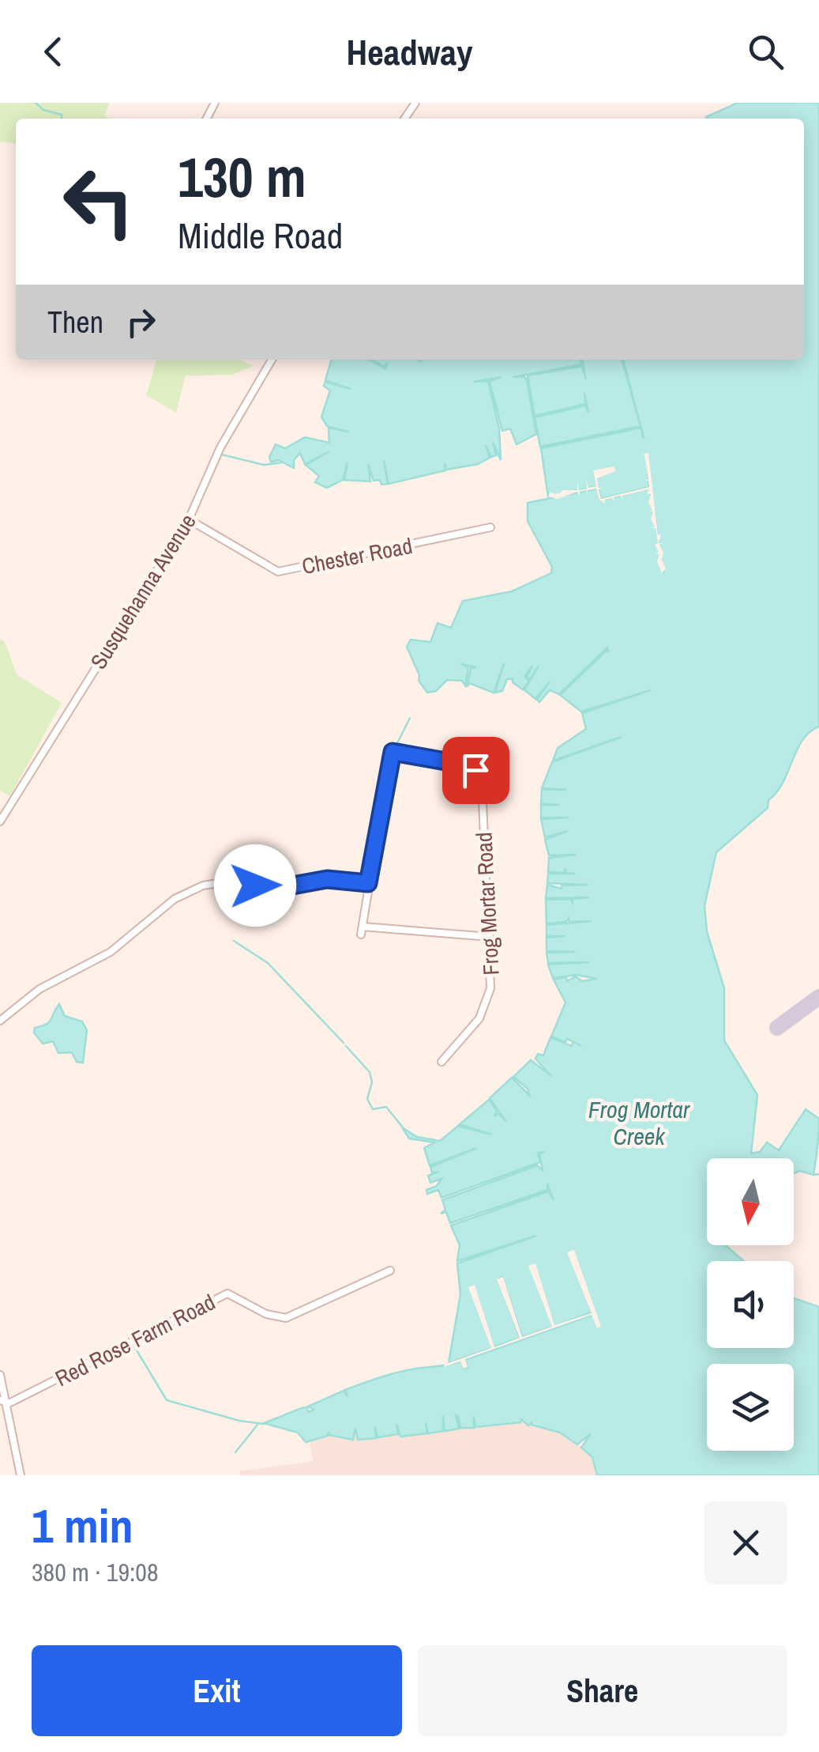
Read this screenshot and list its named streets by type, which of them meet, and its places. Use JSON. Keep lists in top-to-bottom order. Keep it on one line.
{"streets":{"street":["Chester Road","Susquehanna Avenue","Frog Mortar Road","Red Rose Farm Road"]},"crossings":[["Chester Road","Susquehanna Avenue"]],"water":["Frog Mortar Creek"],"north":"bottom","page":{"header":"Headway","turn":["130 m","Middle Road"],"then":"Then","heading":["1 min","380 m · 19:08"],"buttons":["Exit","Share"]}}
